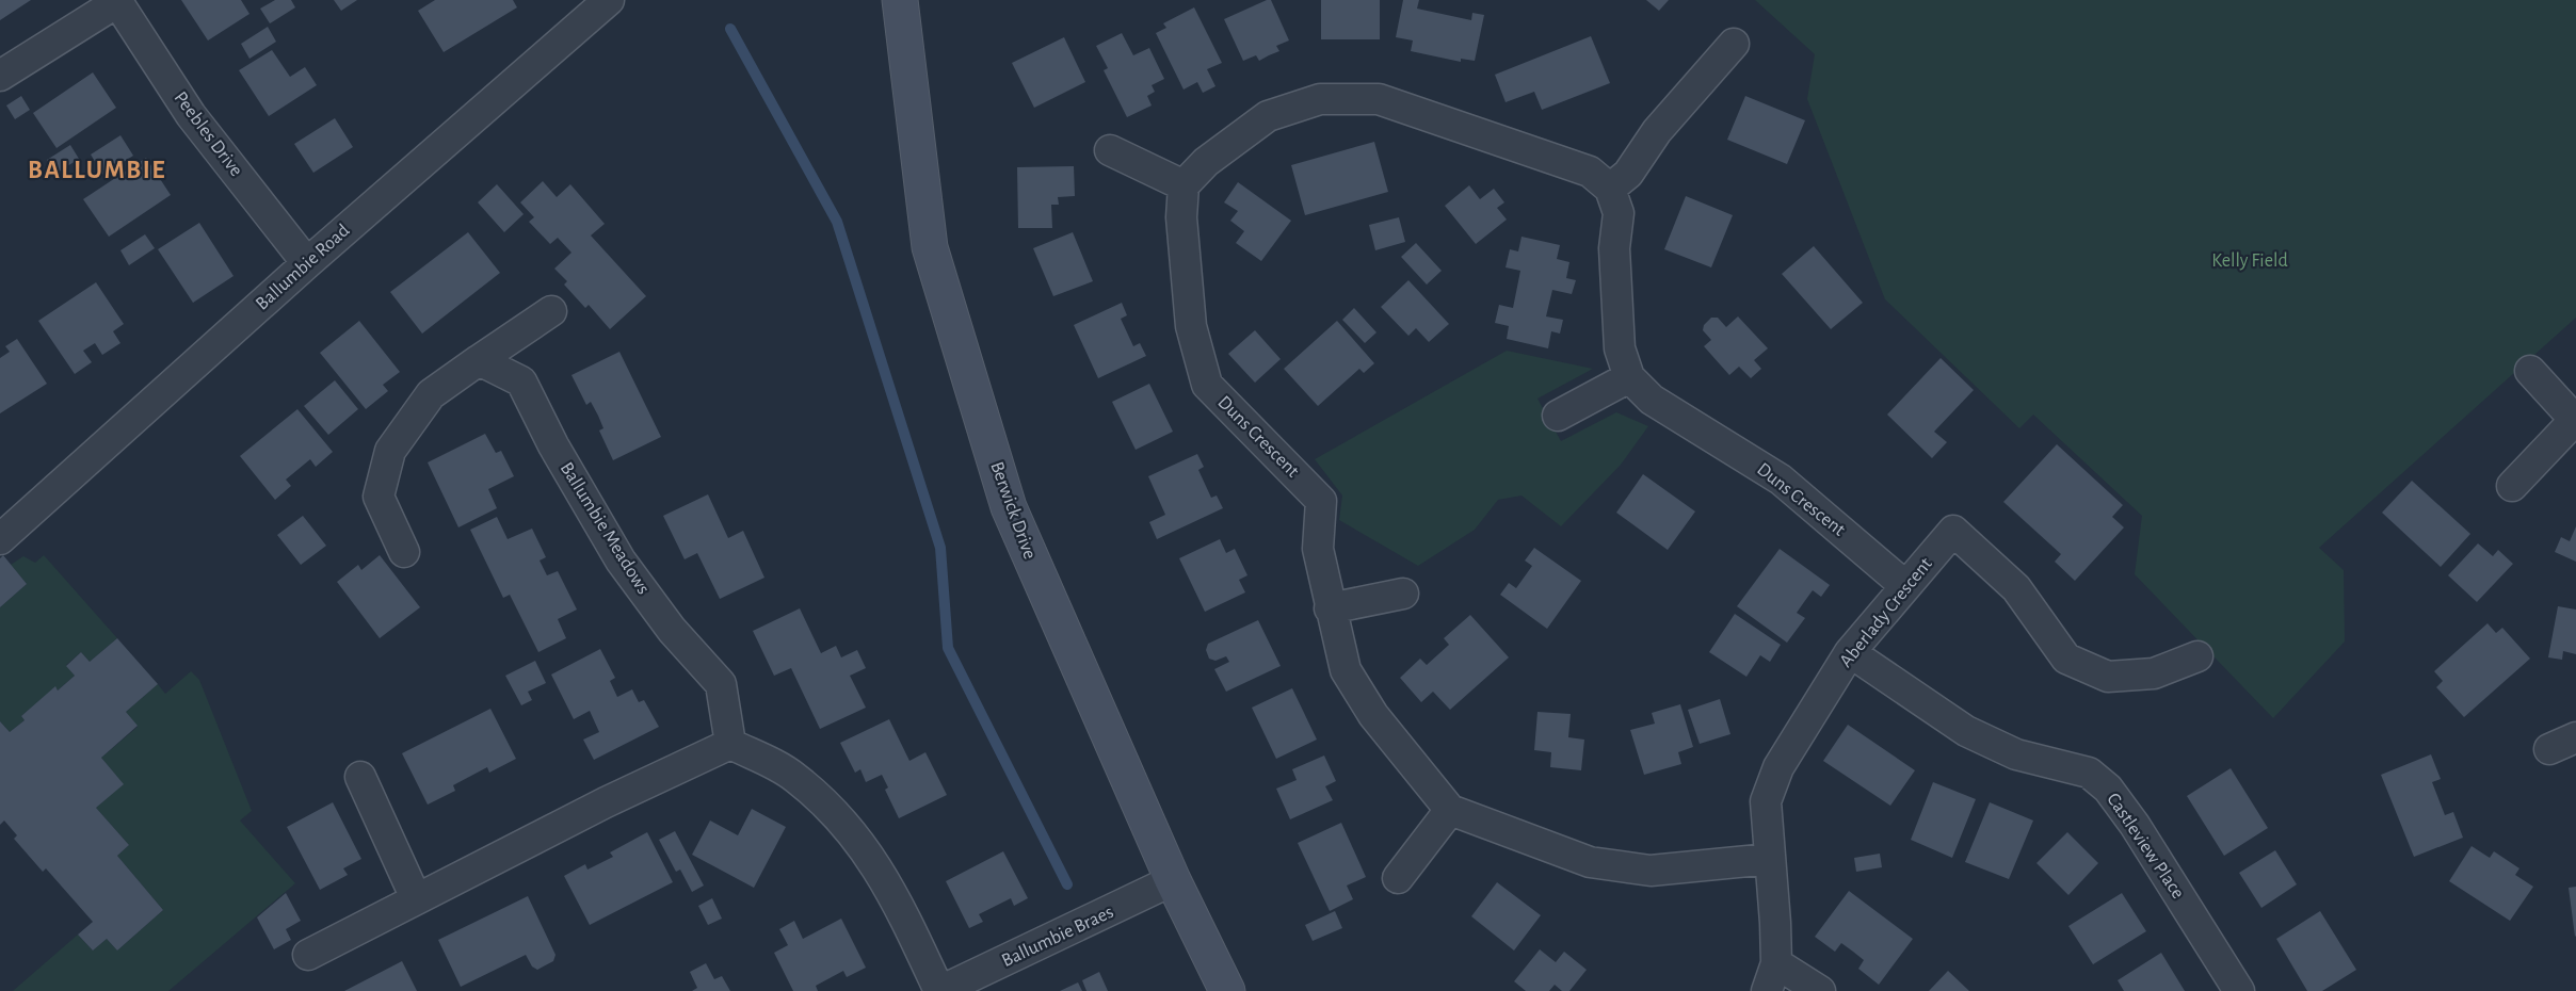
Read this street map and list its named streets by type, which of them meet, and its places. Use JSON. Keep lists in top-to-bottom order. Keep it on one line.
{"streets":{"street":["Peebles Drive","Ballumbie Road","Duns Crescent","Berwick Drive","Ballumbie Meadows","Aberlady Crescent","Castleview Place","Ballumbie Braes"]},"crossings":[["Peebles Drive","Ballumbie Road"],["Duns Crescent","Aberlady Crescent"],["Berwick Drive","Ballumbie Braes"],["Aberlady Crescent","Castleview Place"]],"districts":["BALLUMBIE"],"parks":["Kelly Field"]}
